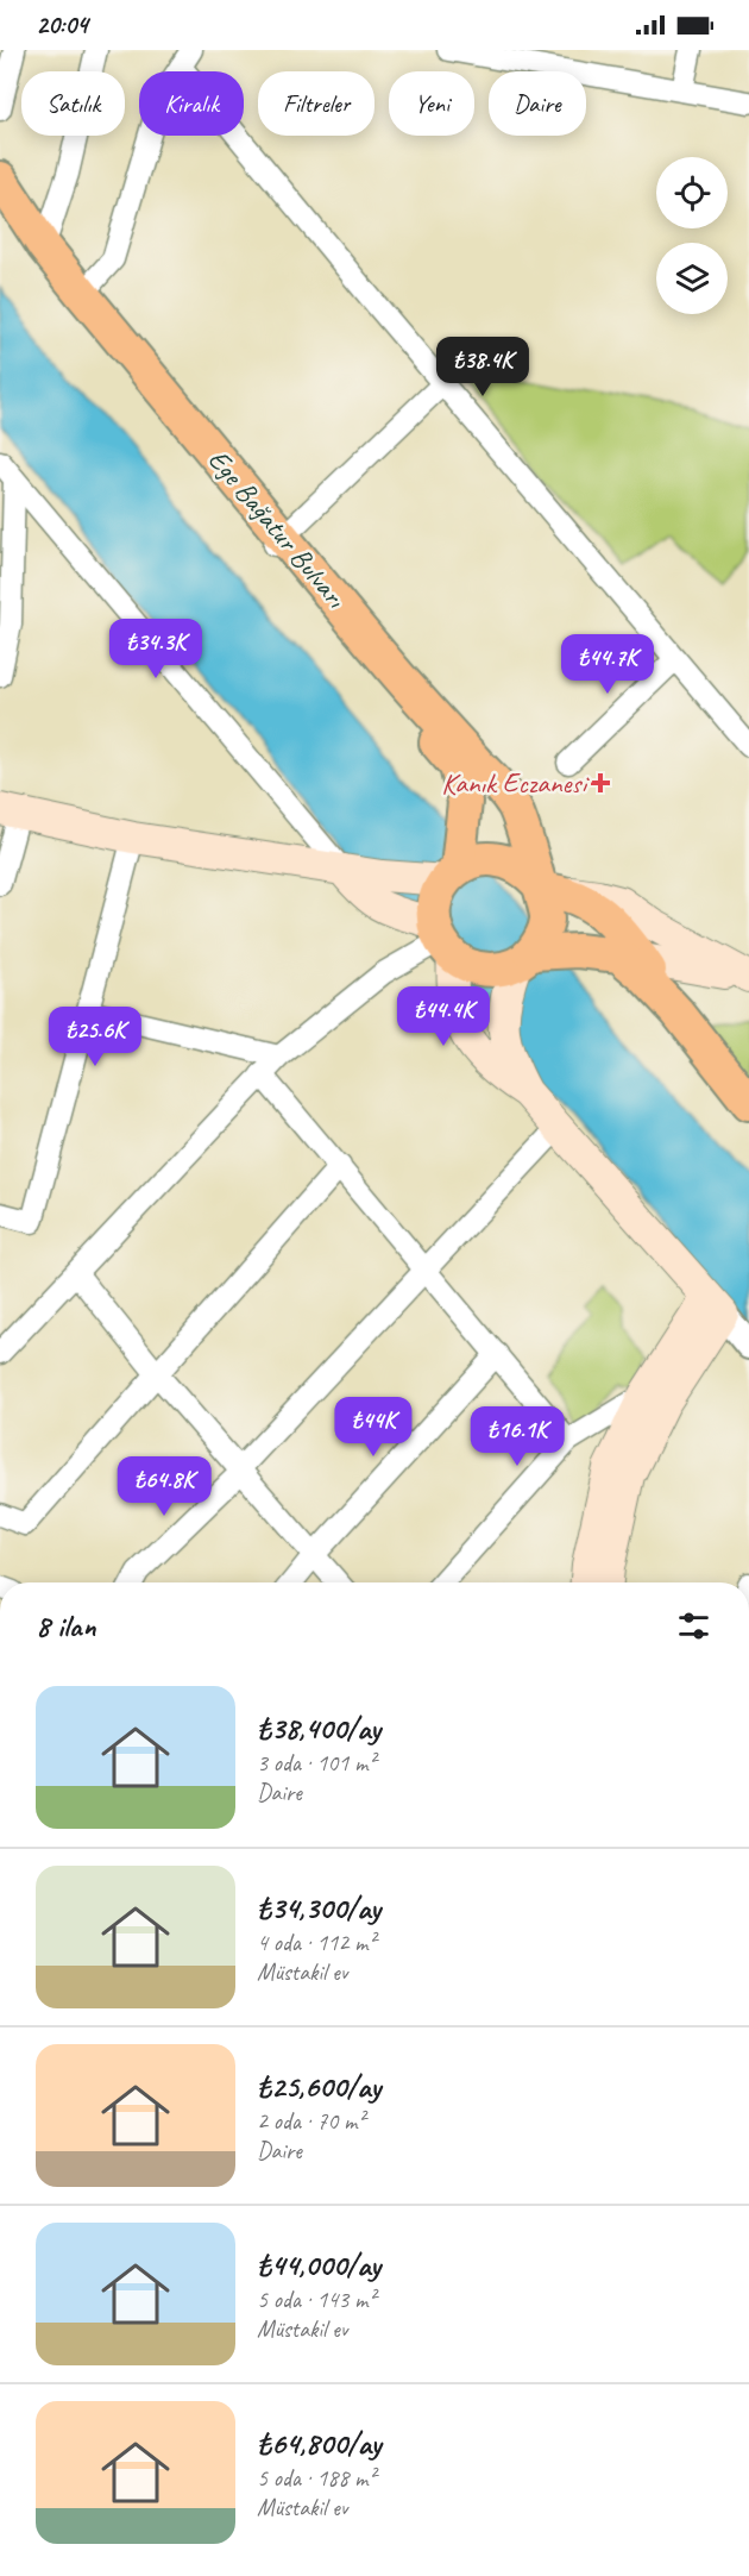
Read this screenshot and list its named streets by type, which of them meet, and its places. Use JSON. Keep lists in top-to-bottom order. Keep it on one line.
{"streets":{"main road":["Ege Bağatur Bulvarı"]},"places":{"health":["Kanık Eczanesi"]},"page":{"status":"20:04","chip":["Satılık","Kiralık","Filtreler","Yeni","Daire"],"price":["₺38.4K","₺34.3K","₺44.7K","₺44.4K","₺25.6K","₺44K","₺16.1K","₺64.8K"],"heading":"8 ilan","list":[{"name":"₺38,400/ay","note":"3 oda · 101 m² · Daire"},{"name":"₺34,300/ay","note":"4 oda · 112 m² · Müstakil ev"},{"name":"₺25,600/ay","note":"2 oda · 70 m² · Daire"},{"name":"₺44,000/ay","note":"5 oda · 143 m² · Müstakil ev"},{"name":"₺64,800/ay","note":"5 oda · 188 m² · Müstakil ev"}]}}
